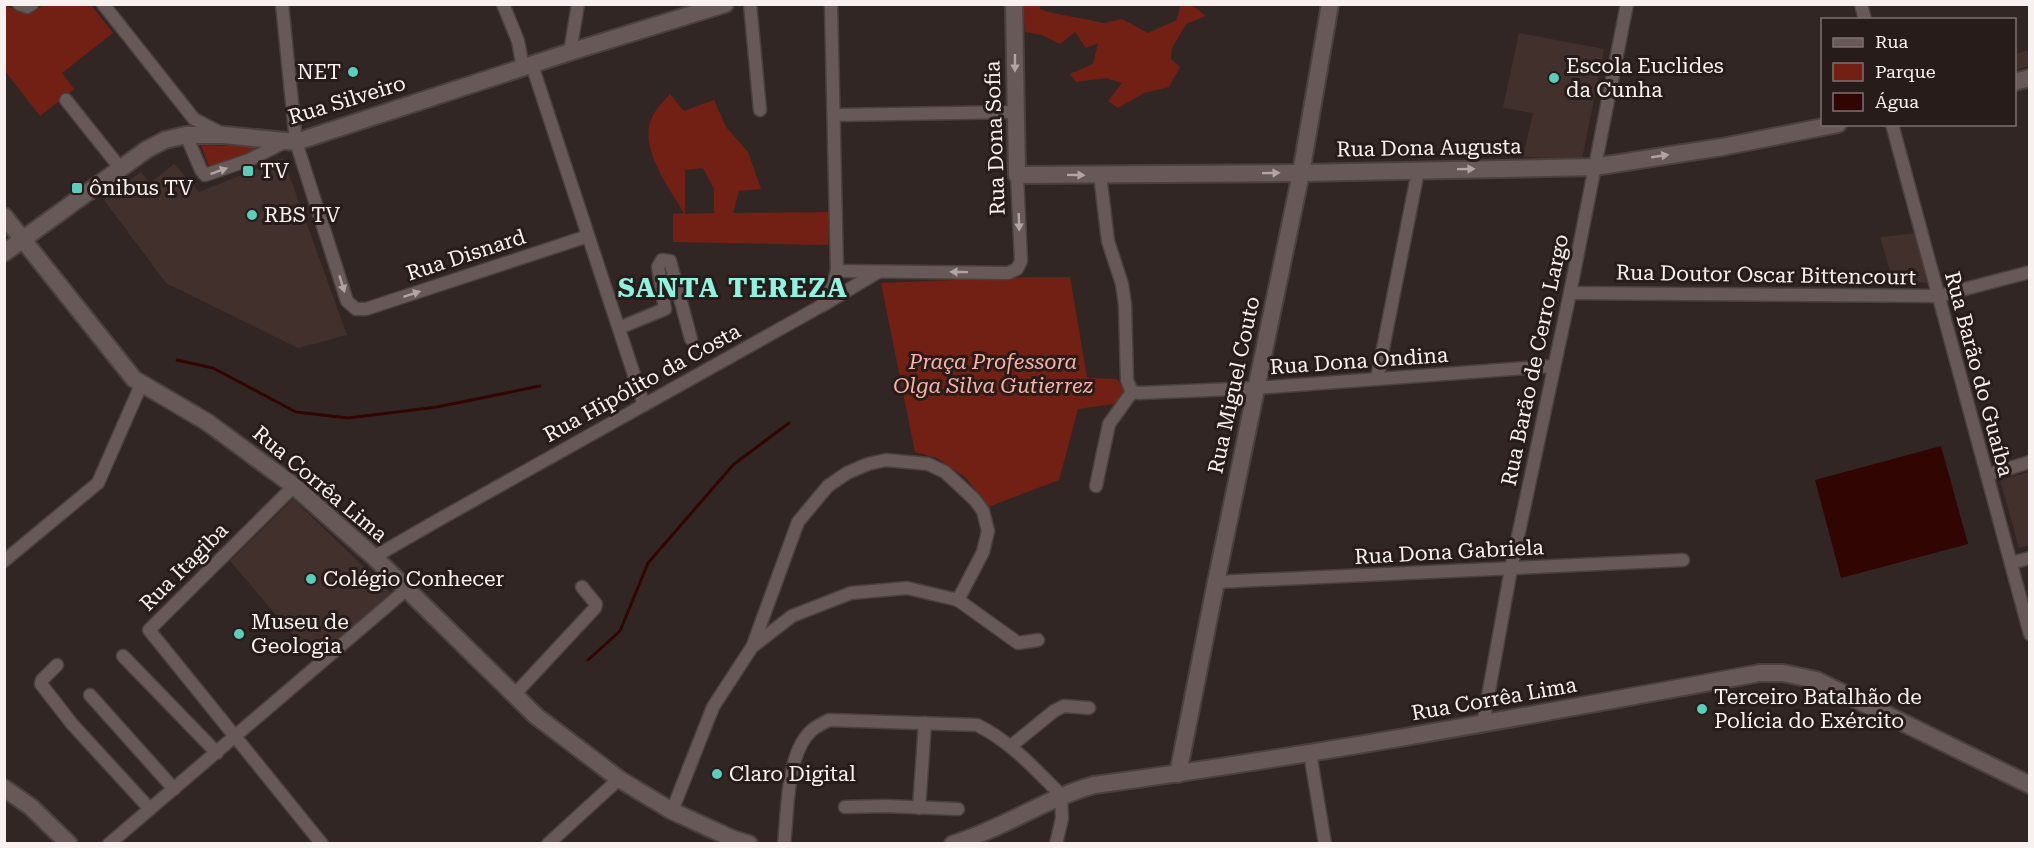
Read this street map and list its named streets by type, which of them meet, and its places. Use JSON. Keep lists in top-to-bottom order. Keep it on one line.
{"streets":{"street":["Rua Silveiro","Rua Dona Sofia","Rua Dona Augusta","Rua Disnard","Rua Doutor Oscar Bittencourt","Rua Barão de Cerro Largo","Rua Dona Ondina","Rua Barão do Guaíba","Rua Hipólito da Costa","Rua Miguel Couto","Rua Corrêa Lima","Rua Dona Gabriela","Rua Itagiba"]},"crossings":[["Rua Silveiro","Rua Disnard"],["Rua Silveiro","Rua Corrêa Lima"],["Rua Dona Sofia","Rua Dona Augusta"],["Rua Dona Sofia","Rua Hipólito da Costa"],["Rua Dona Augusta","Rua Barão de Cerro Largo"],["Rua Dona Augusta","Rua Miguel Couto"],["Rua Doutor Oscar Bittencourt","Rua Barão de Cerro Largo"],["Rua Doutor Oscar Bittencourt","Rua Barão do Guaíba"],["Rua Barão de Cerro Largo","Rua Dona Ondina"],["Rua Barão de Cerro Largo","Rua Corrêa Lima"],["Rua Barão de Cerro Largo","Rua Dona Gabriela"],["Rua Dona Ondina","Rua Miguel Couto"],["Rua Hipólito da Costa","Rua Corrêa Lima"],["Rua Miguel Couto","Rua Corrêa Lima"],["Rua Miguel Couto","Rua Dona Gabriela"],["Rua Corrêa Lima","Rua Itagiba"]],"one_way":["Rua Dona Augusta"],"districts":["SANTA TEREZA"],"parks":["Praça Professora Olga Silva Gutierrez"],"places":{"other":["NET","Escola Euclides da Cunha","RBS TV","Colégio Conhecer","Museu de Geologia","Terceiro Batalhão de Polícia do Exército","Claro Digital"],"transit":["TV","ônibus TV"]},"legend":["Rua","Parque","Água"]}
